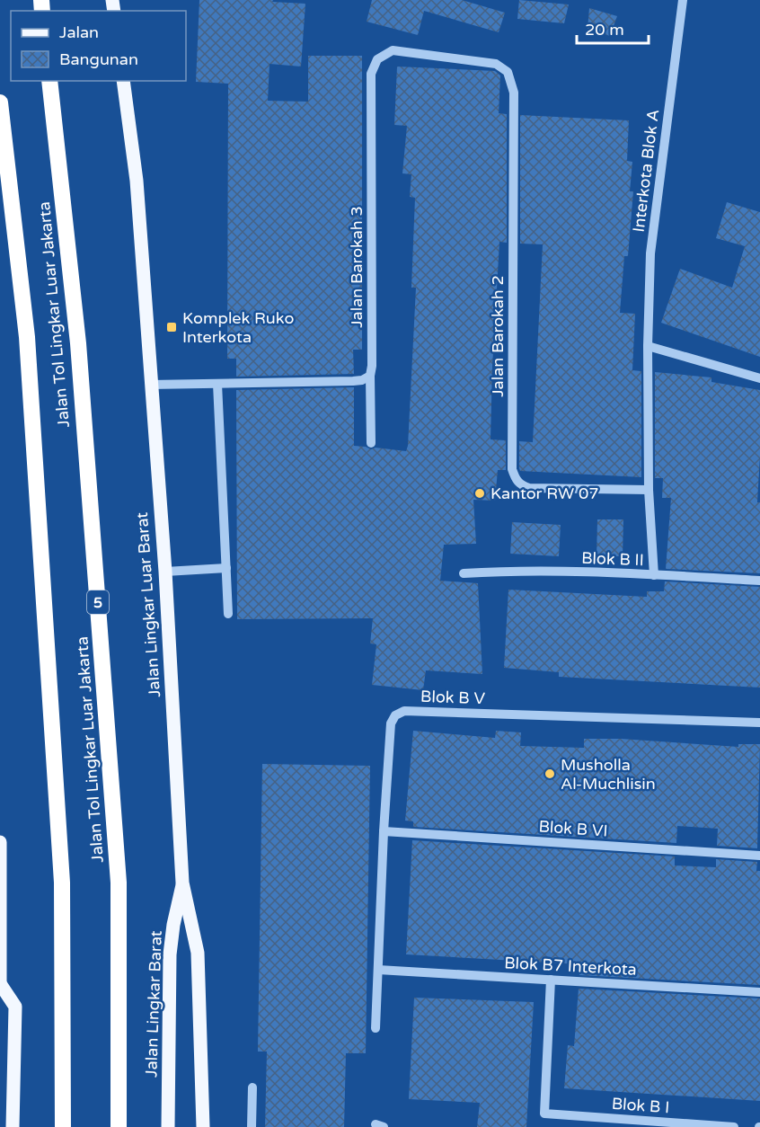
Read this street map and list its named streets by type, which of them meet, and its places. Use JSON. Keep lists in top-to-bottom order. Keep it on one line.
{"streets":{"highway":["Jalan Tol Lingkar Luar Jakarta","5"],"main road":["Jalan Lingkar Luar Barat","Jalan Lingkar Barat"],"street":["Interkota Blok A","Jalan Barokah 3","Jalan Barokah 2","Blok B II","Blok B V","Blok B VI","Blok B7 Interkota","Blok B I"]},"crossings":[["Interkota Blok A","Jalan Barokah 2"],["Interkota Blok A","Blok B II"],["Jalan Barokah 3","Jalan Barokah 2"],["Jalan Lingkar Luar Barat","Jalan Lingkar Barat"],["Blok B V","Blok B VI"],["Blok B V","Blok B7 Interkota"],["Blok B7 Interkota","Blok B I"]],"places":{"transit":["Komplek Ruko Interkota"],"other":["Kantor RW 07","Musholla Al-Muchlisin"]},"legend":["Jalan","Bangunan"],"scale_bar":"20 m"}
